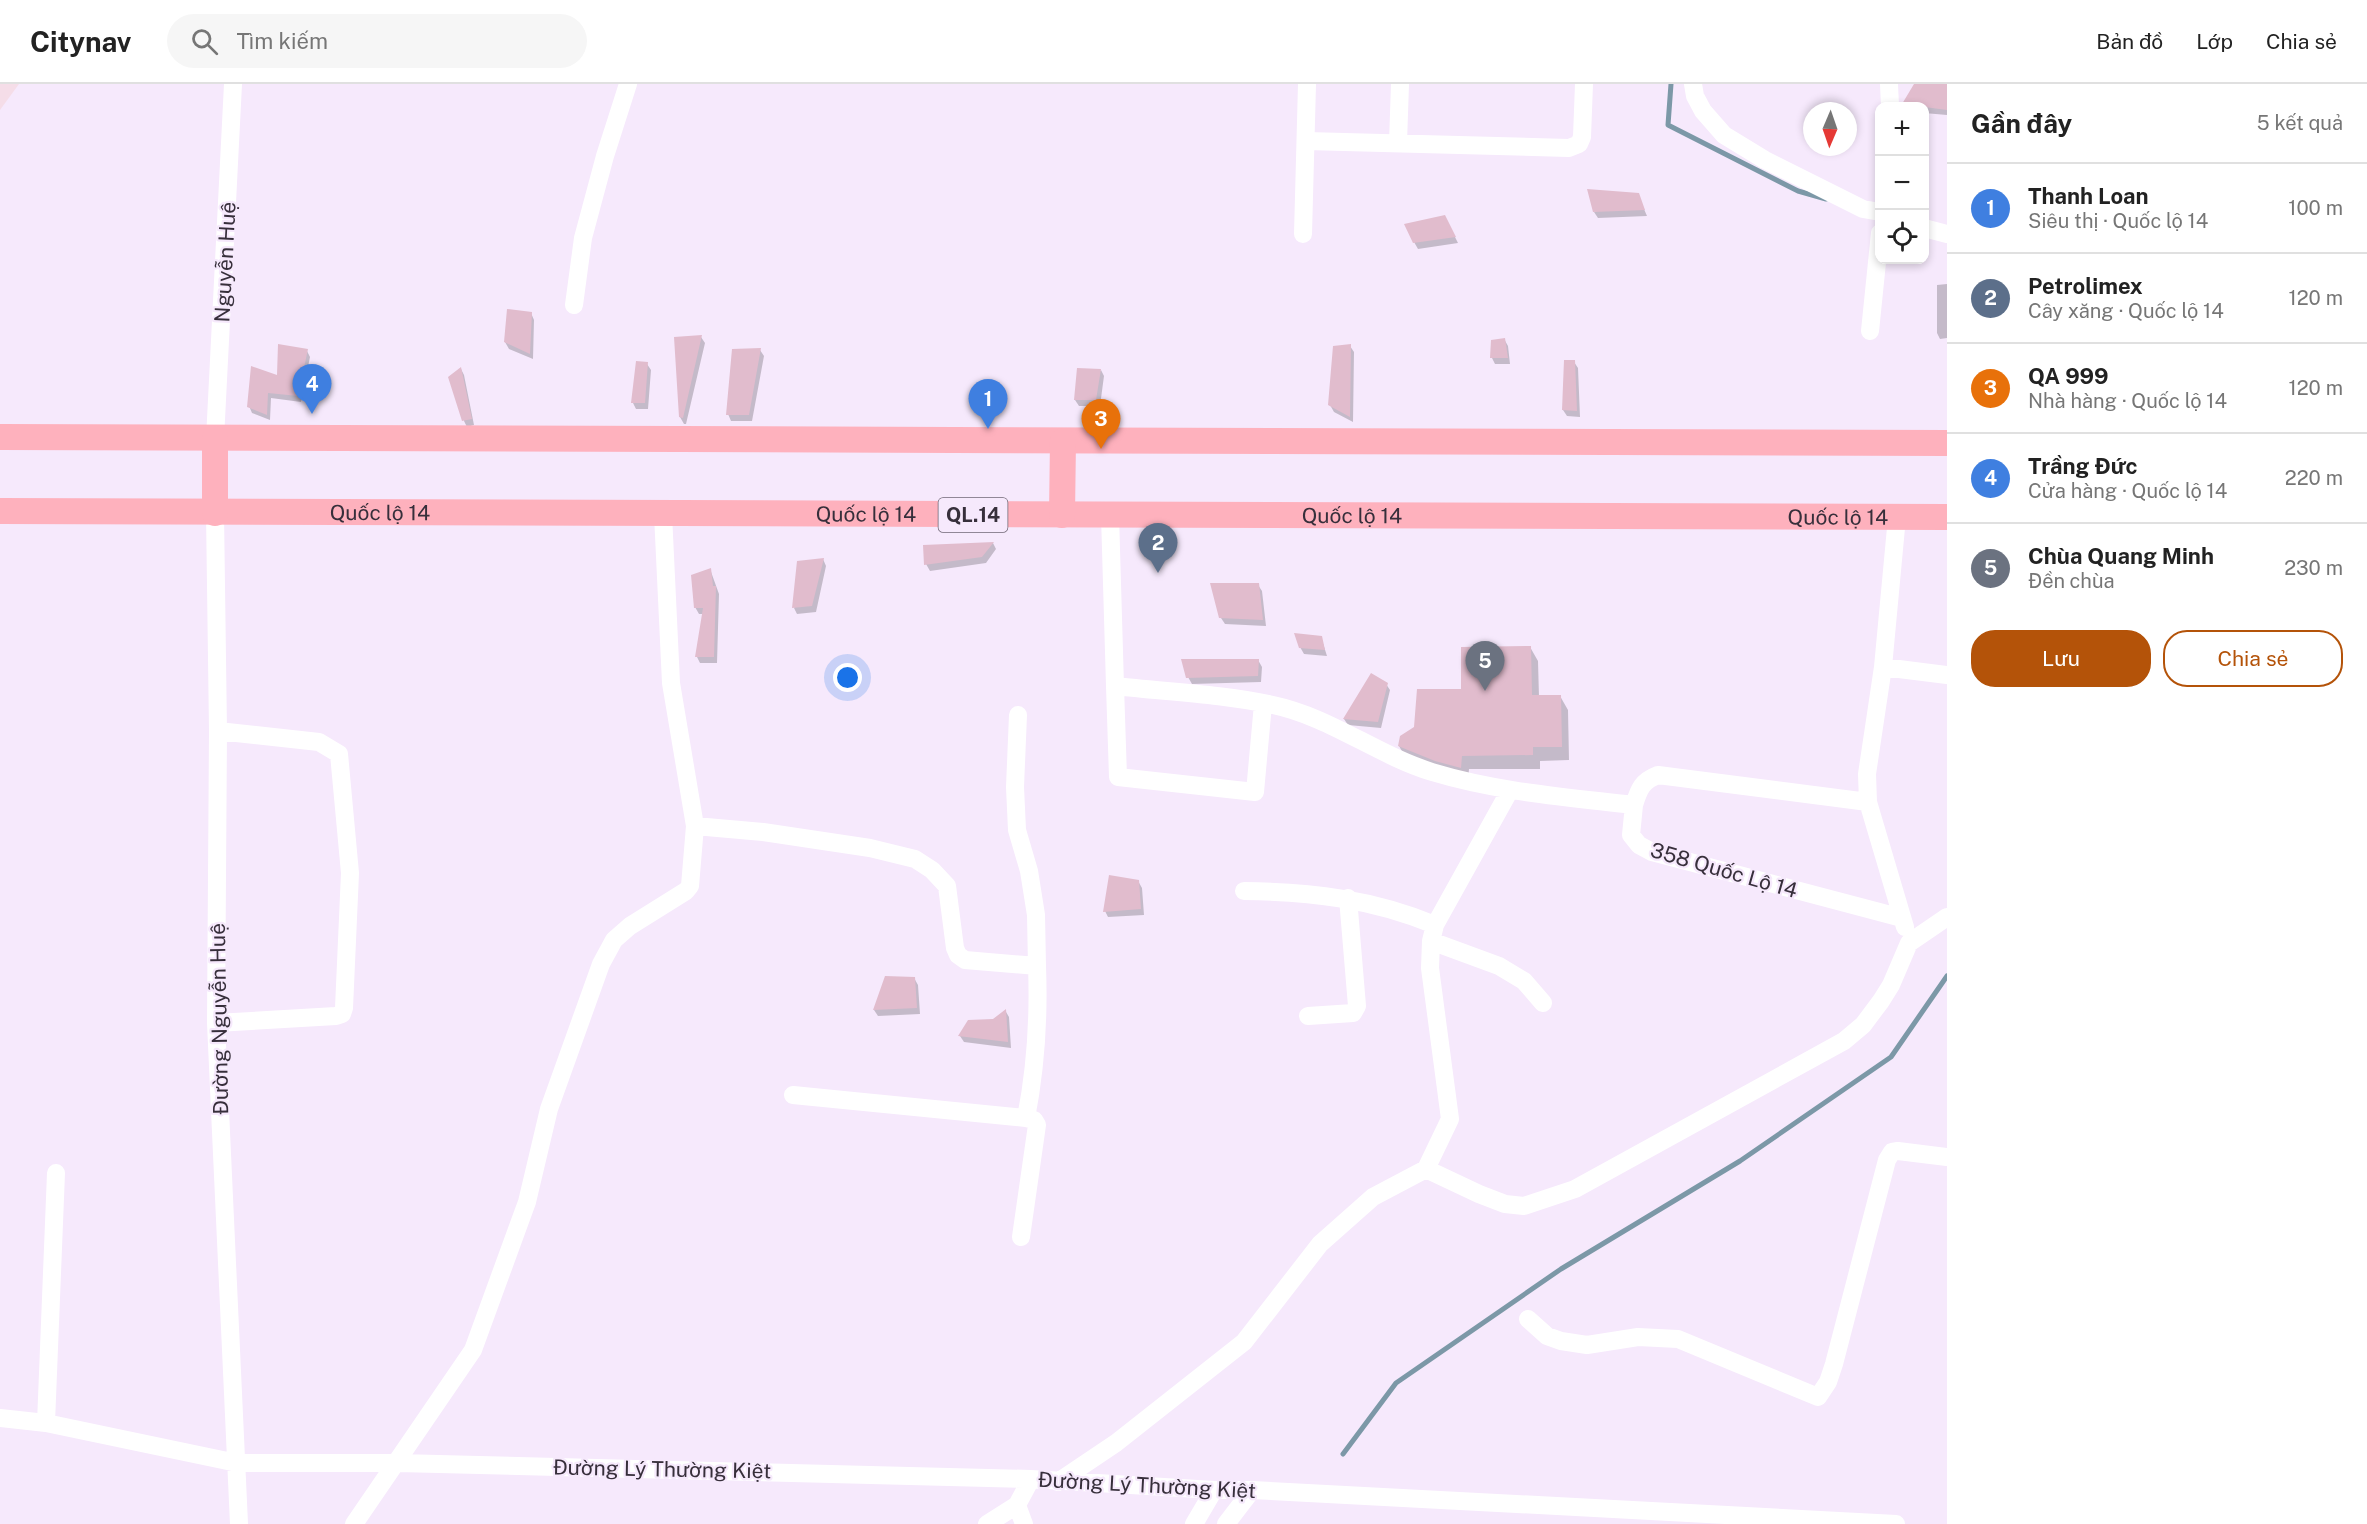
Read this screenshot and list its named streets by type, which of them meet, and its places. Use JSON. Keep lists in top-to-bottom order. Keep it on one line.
{"streets":{"highway":["Quốc lộ 14","QL.14"],"street":["Nguyễn Huệ","358 Quốc Lộ 14","Đường Nguyễn Huệ","Đường Lý Thường Kiệt"]},"crossings":[["Quốc lộ 14","Đường Nguyễn Huệ"],["Đường Nguyễn Huệ","Đường Lý Thường Kiệt"]],"north":"bottom","page":{"header":"Citynav","search":"Tìm kiếm","nav":["Bản đồ","Lớp","Chia sẻ"],"heading":["Gần đây","5 kết quả"],"map_buttons":["+","−"],"list":[{"mark":"1","name":"Thanh Loan","note":"Siêu thị · Quốc lộ 14","value":"100 m"},{"mark":"2","name":"Petrolimex","note":"Cây xăng · Quốc lộ 14","value":"120 m"},{"mark":"3","name":"QA 999","note":"Nhà hàng · Quốc lộ 14","value":"120 m"},{"mark":"4","name":"Trầng Đức","note":"Cửa hàng · Quốc lộ 14","value":"220 m"},{"mark":"5","name":"Chùa Quang Minh","note":"Đền chùa","value":"230 m"}],"pins":["4","1","3","2","5"],"buttons":["Lưu","Chia sẻ"]}}
